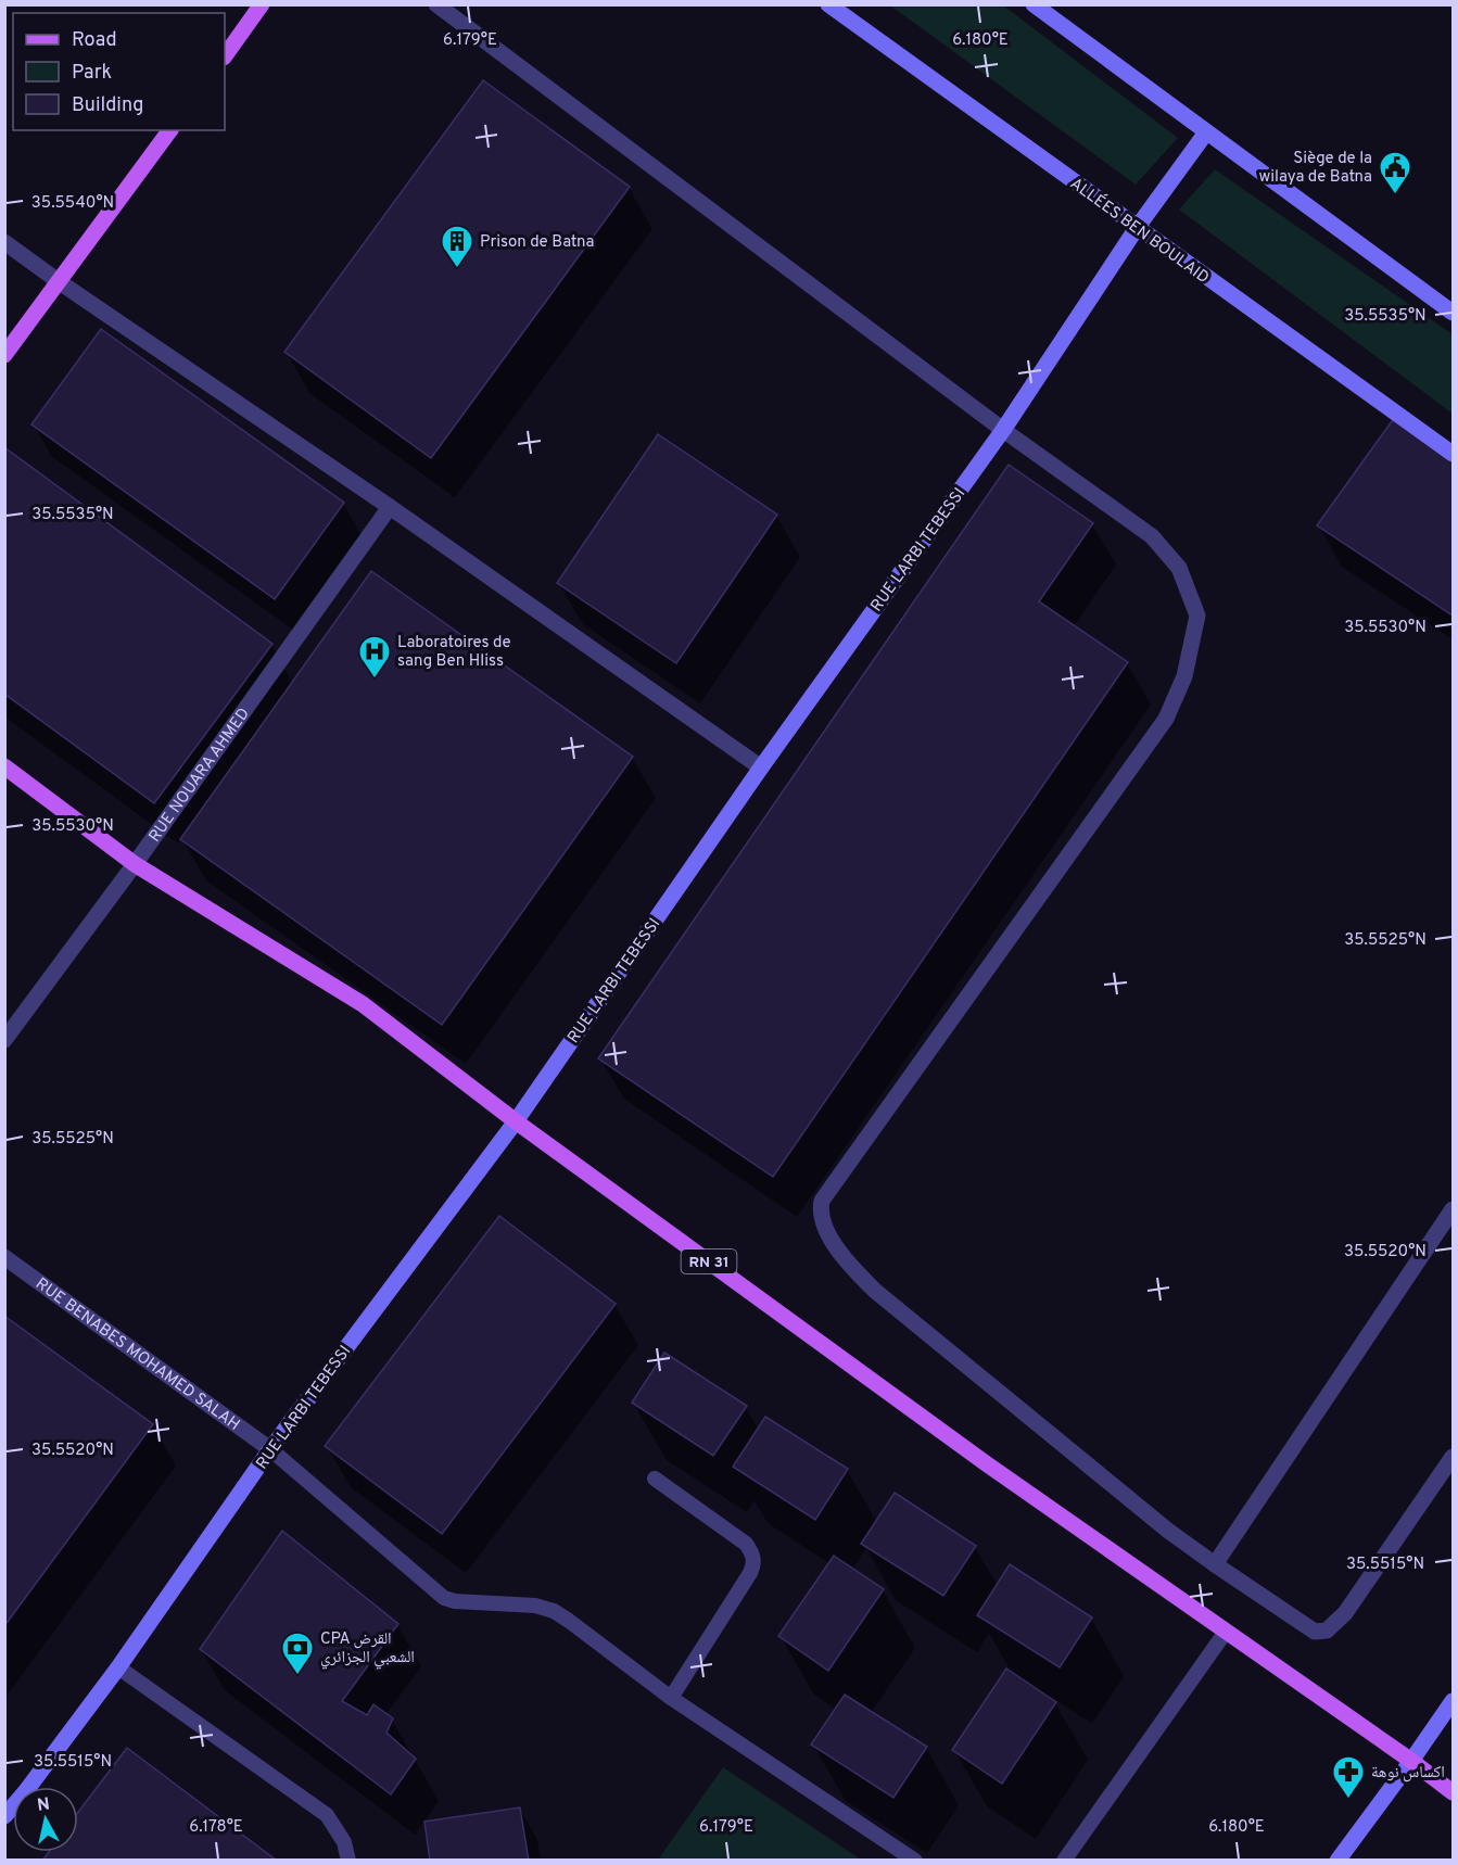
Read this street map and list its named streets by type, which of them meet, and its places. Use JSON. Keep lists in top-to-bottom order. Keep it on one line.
{"streets":{"main road":["RN 31"],"street":["ALLÉES BEN BOULAID","RUE LARBI TEBESSI","RUE NOUARA AHMED","RUE BENABES MOHAMED SALAH"]},"crossings":[["ALLÉES BEN BOULAID","RUE LARBI TEBESSI"],["RUE LARBI TEBESSI","RN 31"],["RUE LARBI TEBESSI","RUE BENABES MOHAMED SALAH"],["RUE NOUARA AHMED","RN 31"]],"places":{"public building":["Siège de la wilaya de Batna"],"building":["Prison de Batna"],"hospital":["Laboratoires de sang Ben Hliss"],"bank":["CPA القرض الشعبي الجزائري"],"pharmacy":["اكساس نوهة"]},"legend":["Road","Park","Building"],"north":"top","coordinates":["6.179°E","6.180°E","35.5540°N","35.5535°N","35.5530°N","35.5525°N","35.5520°N","35.5515°N","6.178°E"]}
